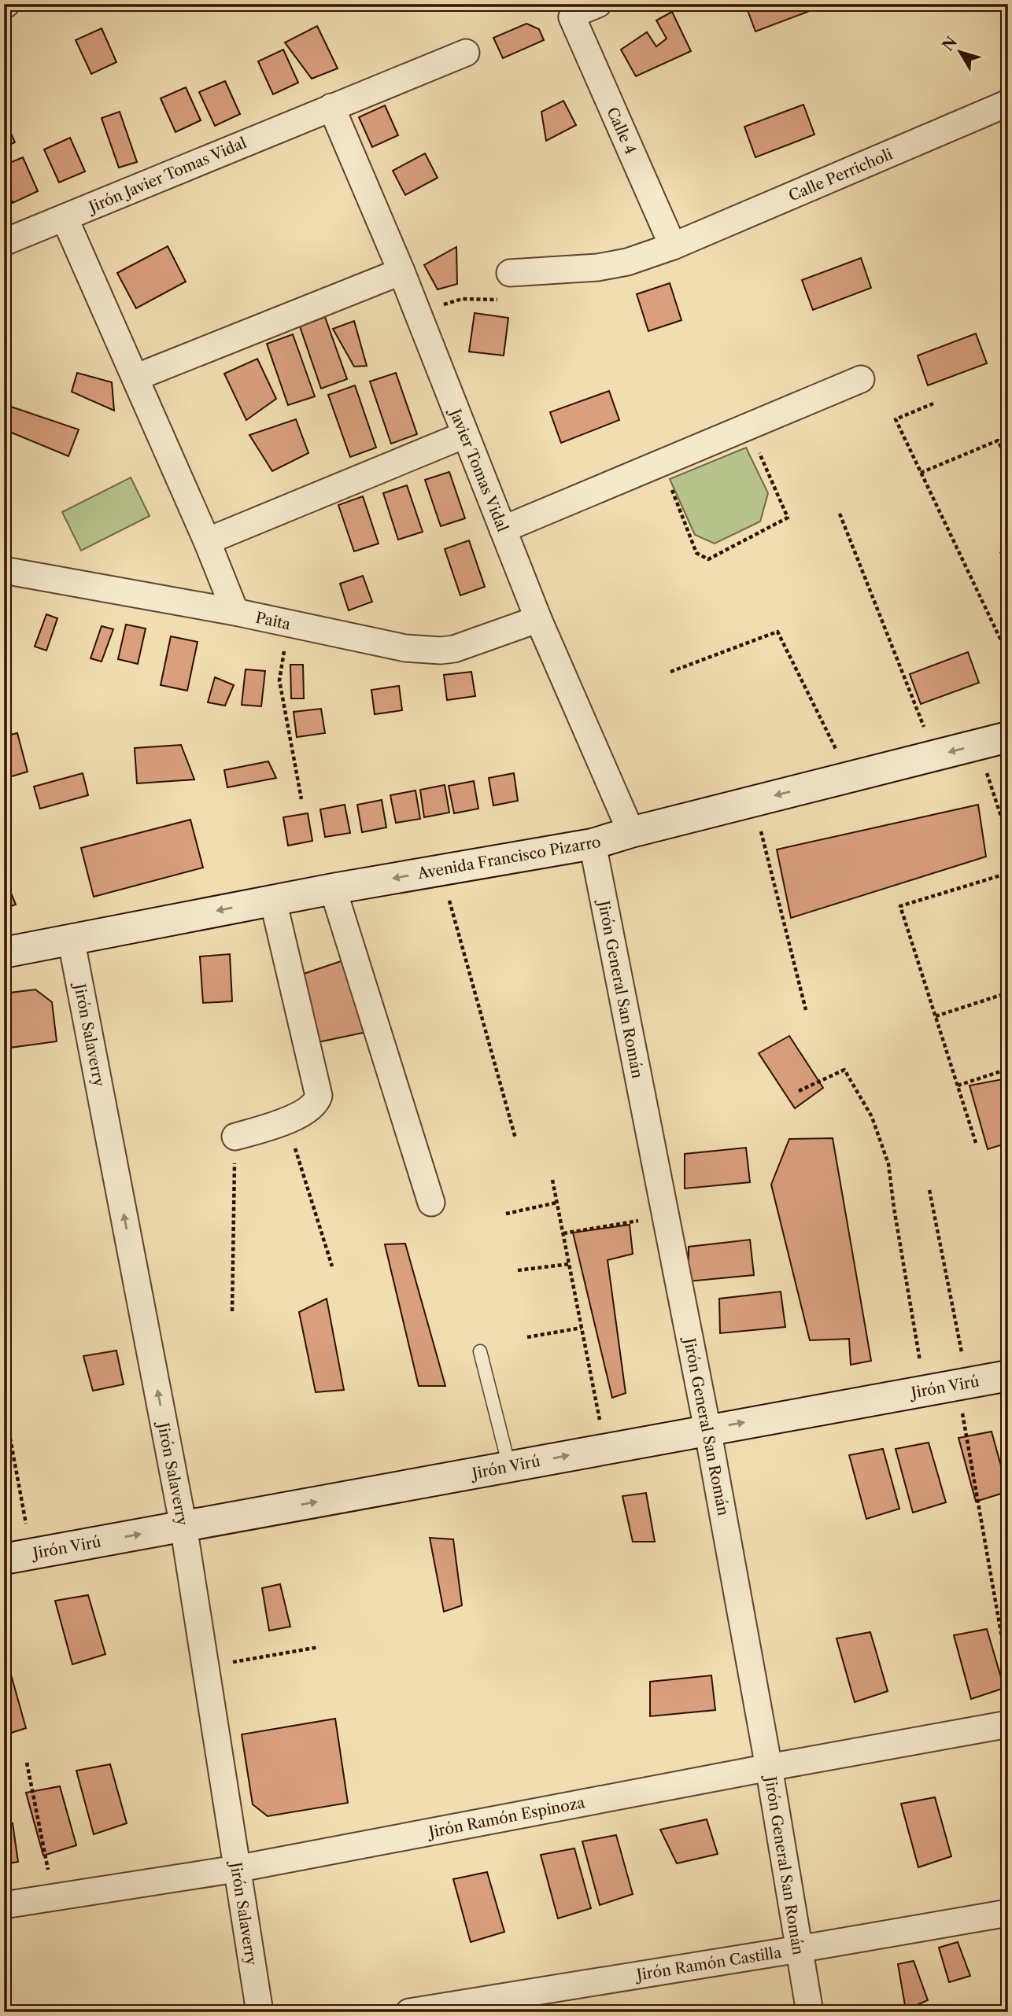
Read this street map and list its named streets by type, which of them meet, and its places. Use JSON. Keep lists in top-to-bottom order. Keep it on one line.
{"streets":{"main road":["Avenida Francisco Pizarro","Jirón Virú"],"street":["Calle 4","Jirón Javier Tomas Vidal","Calle Perricholi","Javier Tomas Vidal","Paita","Jirón General San Román","Jirón Salaverry","Jirón Ramón Espinoza","Jirón Ramón Castilla"]},"crossings":[["Calle 4","Calle Perricholi"],["Jirón Javier Tomas Vidal","Javier Tomas Vidal"],["Javier Tomas Vidal","Paita"],["Javier Tomas Vidal","Avenida Francisco Pizarro"],["Avenida Francisco Pizarro","Jirón General San Román"],["Avenida Francisco Pizarro","Jirón Salaverry"],["Jirón General San Román","Jirón Virú"],["Jirón General San Román","Jirón Ramón Espinoza"],["Jirón General San Román","Jirón Ramón Castilla"],["Jirón Salaverry","Jirón Virú"],["Jirón Salaverry","Jirón Ramón Espinoza"]],"one_way":["Avenida Francisco Pizarro","Jirón Virú"],"north":"top left"}
